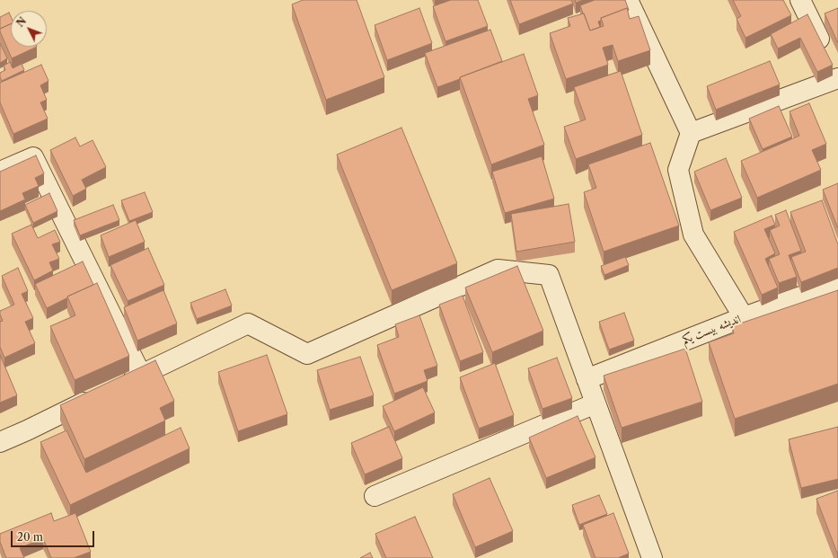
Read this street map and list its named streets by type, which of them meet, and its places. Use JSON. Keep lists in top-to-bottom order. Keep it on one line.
{"streets":{"street":["اندیشه بیست یکم"]},"scale_bar":"20 m","north":"top left"}
